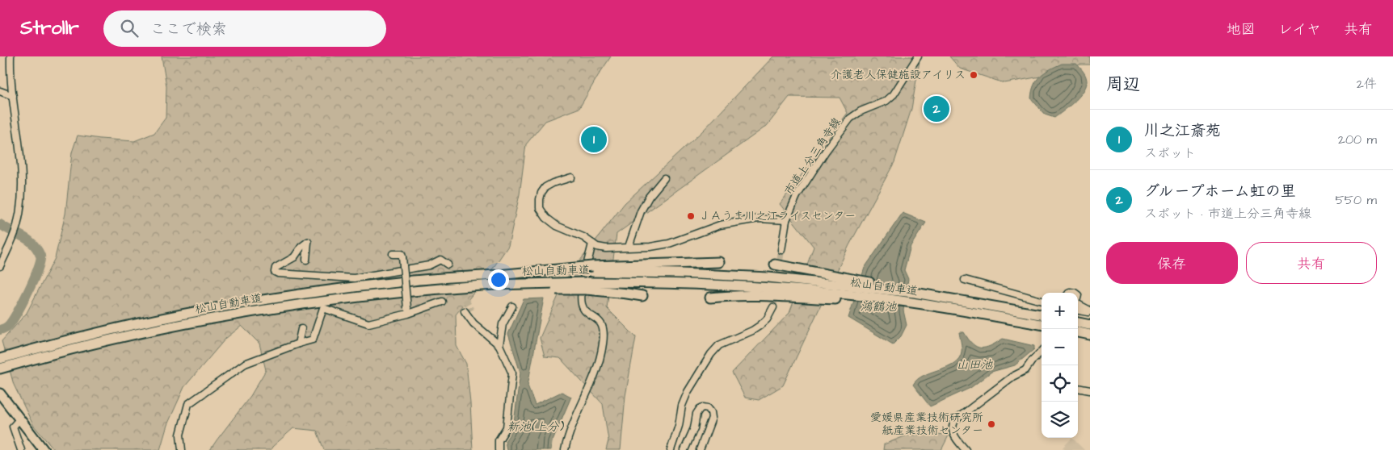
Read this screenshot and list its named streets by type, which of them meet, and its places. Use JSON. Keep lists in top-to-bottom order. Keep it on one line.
{"streets":{"highway":["松山自動車道"],"street":["市道上分三角寺線"]},"water":["鴻鶴池","山田池","新池(上分)"],"places":["介護老人保健施設アイリス","ＪＡうま川之江ライスセンター","愛媛県産業技術研究所 紙産業技術センター"],"page":{"header":"Strollr","search":"ここで検索","nav":["地図","レイヤ","共有"],"heading":["周辺","2件"],"pins":["2","1"],"list":[{"mark":"1","name":"川之江斎苑","note":"スポット","value":"200 m"},{"mark":"2","name":"グループホーム虹の里","note":"スポット · 市道上分三角寺線","value":"550 m"}],"buttons":["保存","共有"],"map_buttons":["+","−"]}}
